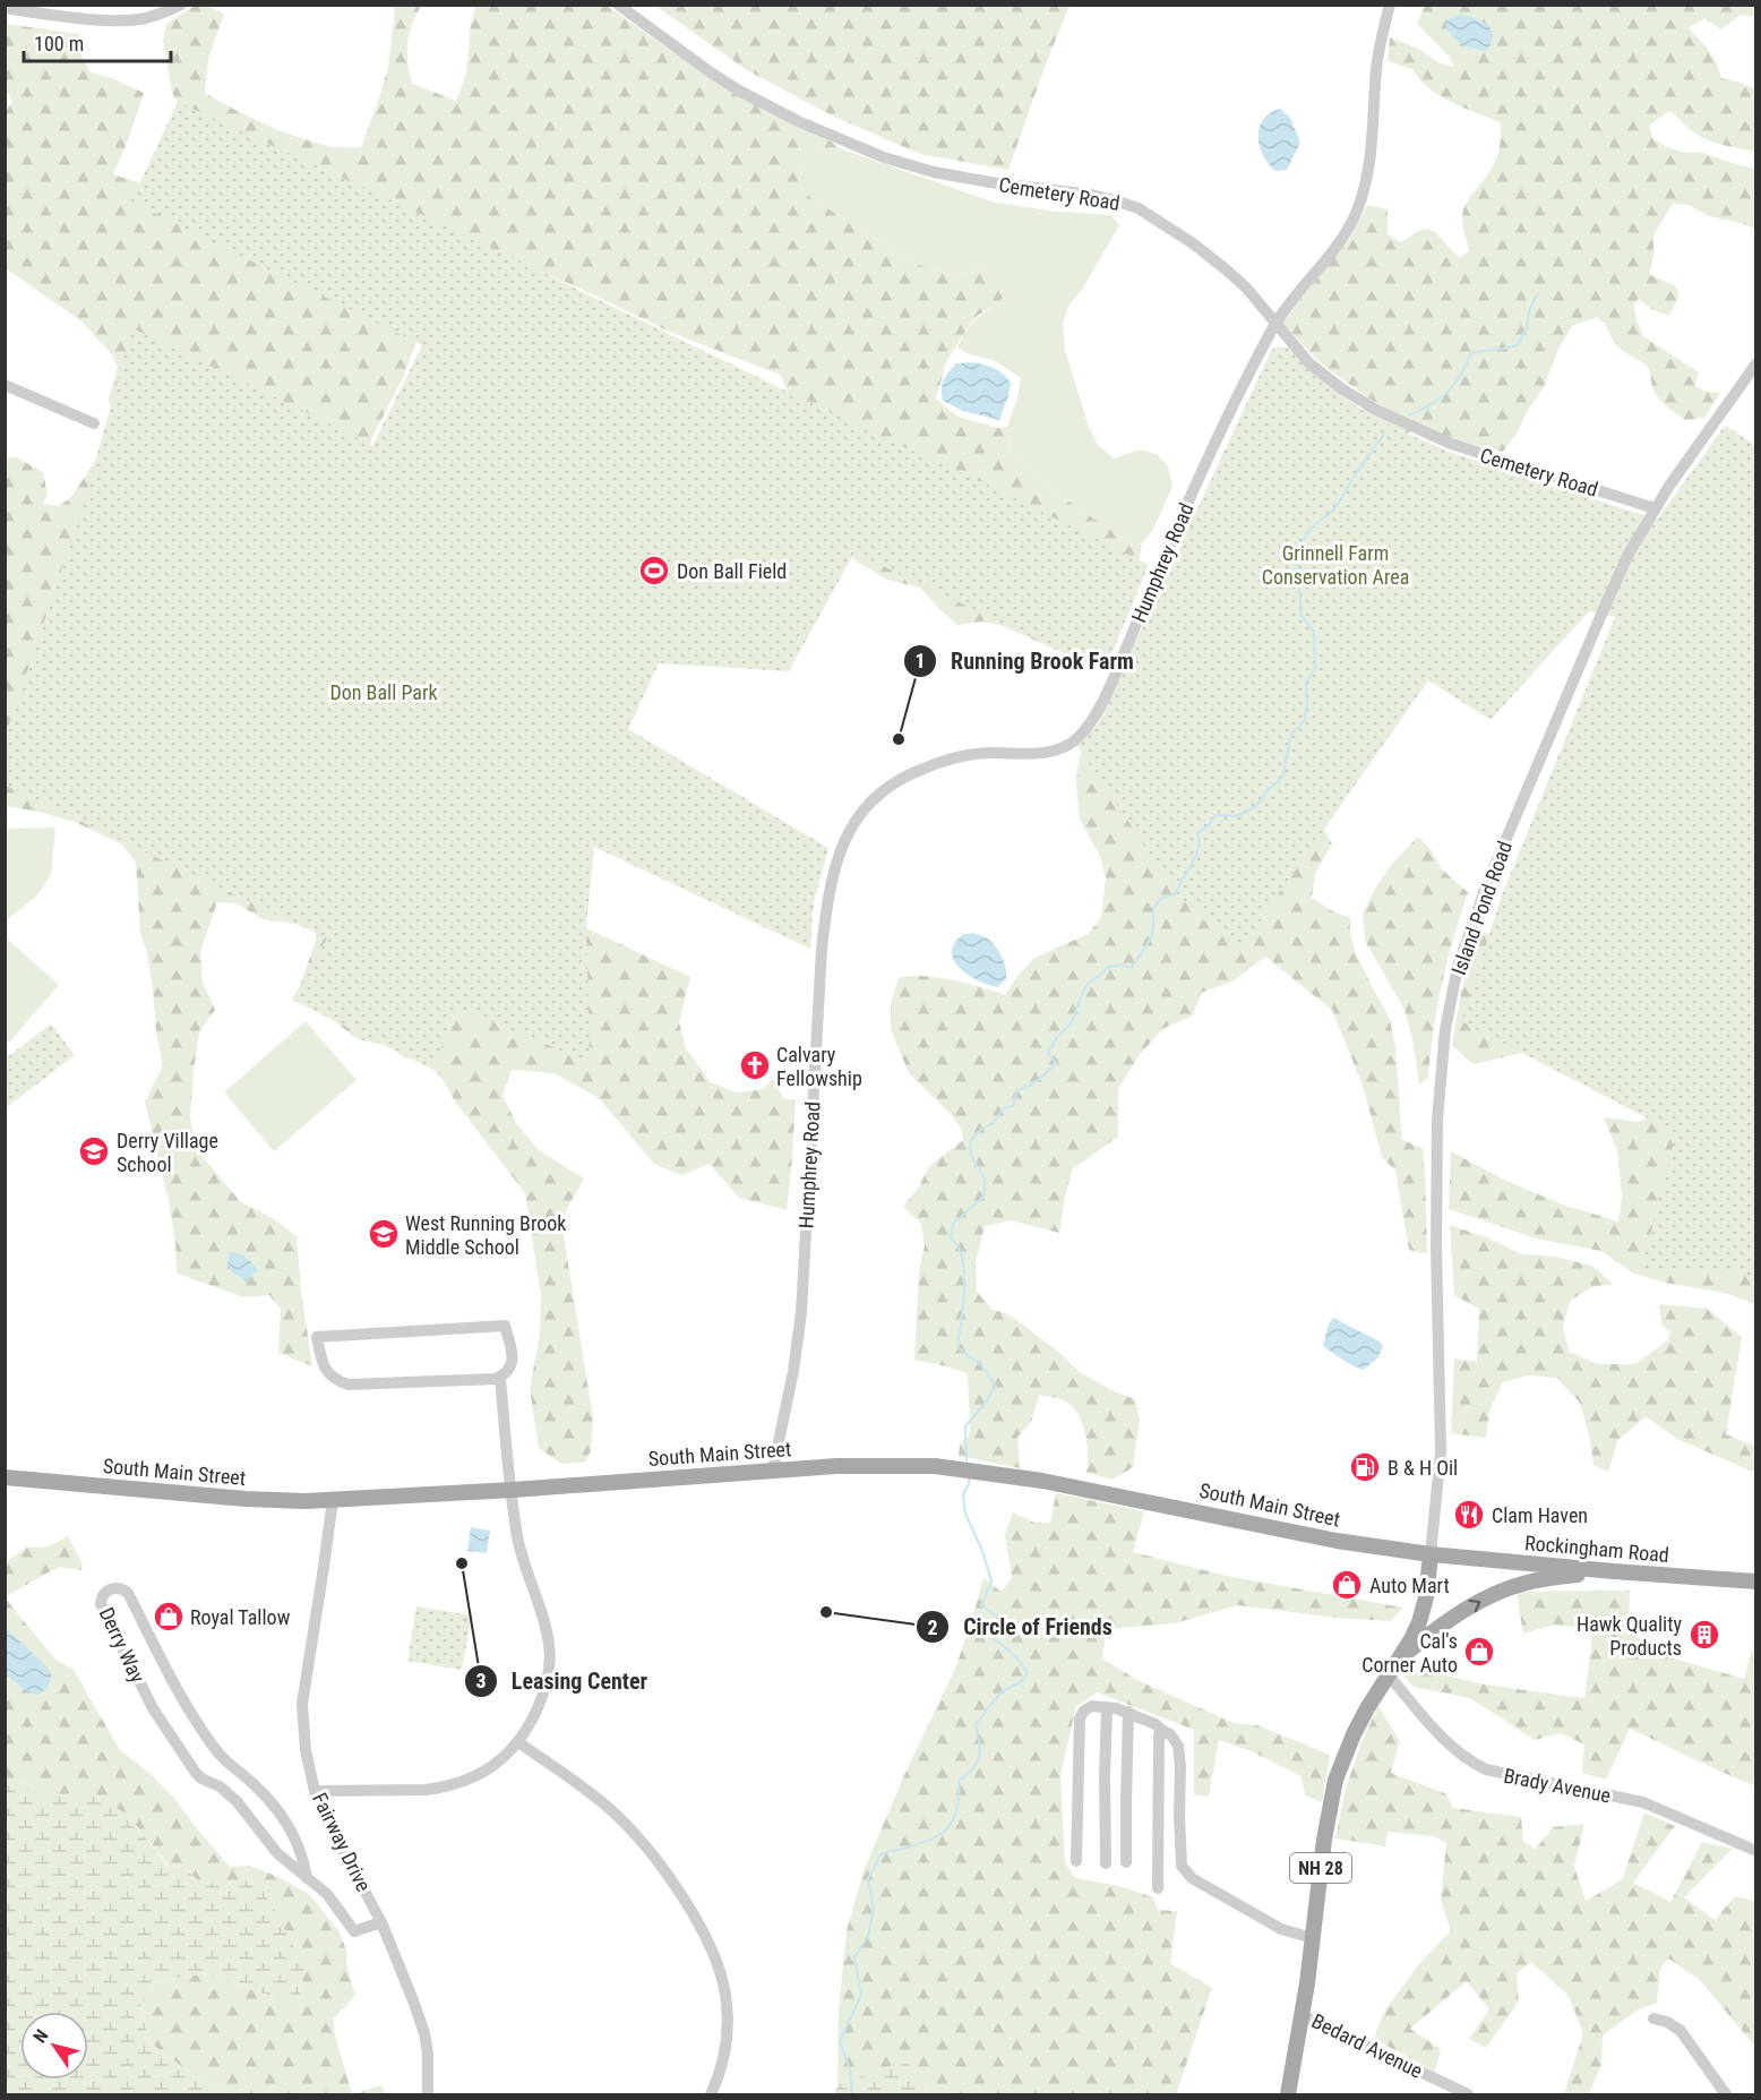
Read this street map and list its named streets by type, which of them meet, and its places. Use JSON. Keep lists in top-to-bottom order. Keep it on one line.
{"streets":{"main road":["South Main Street","Rockingham Road","NH 28"],"street":["Cemetery Road","Humphrey Road","Island Pond Road","Derry Way","Brady Avenue","Fairway Drive","Bedard Avenue"]},"crossings":[["Cemetery Road","Humphrey Road"],["Cemetery Road","Island Pond Road"],["Humphrey Road","South Main Street"],["Island Pond Road","South Main Street"],["Island Pond Road","Rockingham Road"],["Island Pond Road","NH 28"],["South Main Street","Rockingham Road"],["South Main Street","Fairway Drive"],["South Main Street","NH 28"],["Rockingham Road","NH 28"],["Derry Way","Fairway Drive"],["Brady Avenue","NH 28"],["NH 28","Bedard Avenue"]],"parks":["Grinnell Farm Conservation Area","Don Ball Park"],"places":{"sports":["Don Ball Field"],"other":["Running Brook Farm","Leasing Center","Circle of Friends"],"church":["Calvary Fellowship"],"school or university":["Derry Village School","West Running Brook Middle School"],"fuel station":["B & H Oil"],"restaurant":["Clam Haven"],"shop":["Auto Mart","Royal Tallow","Cal's Corner Auto"],"building":["Hawk Quality Products"]},"scale_bar":"100 m","north":"top left"}
